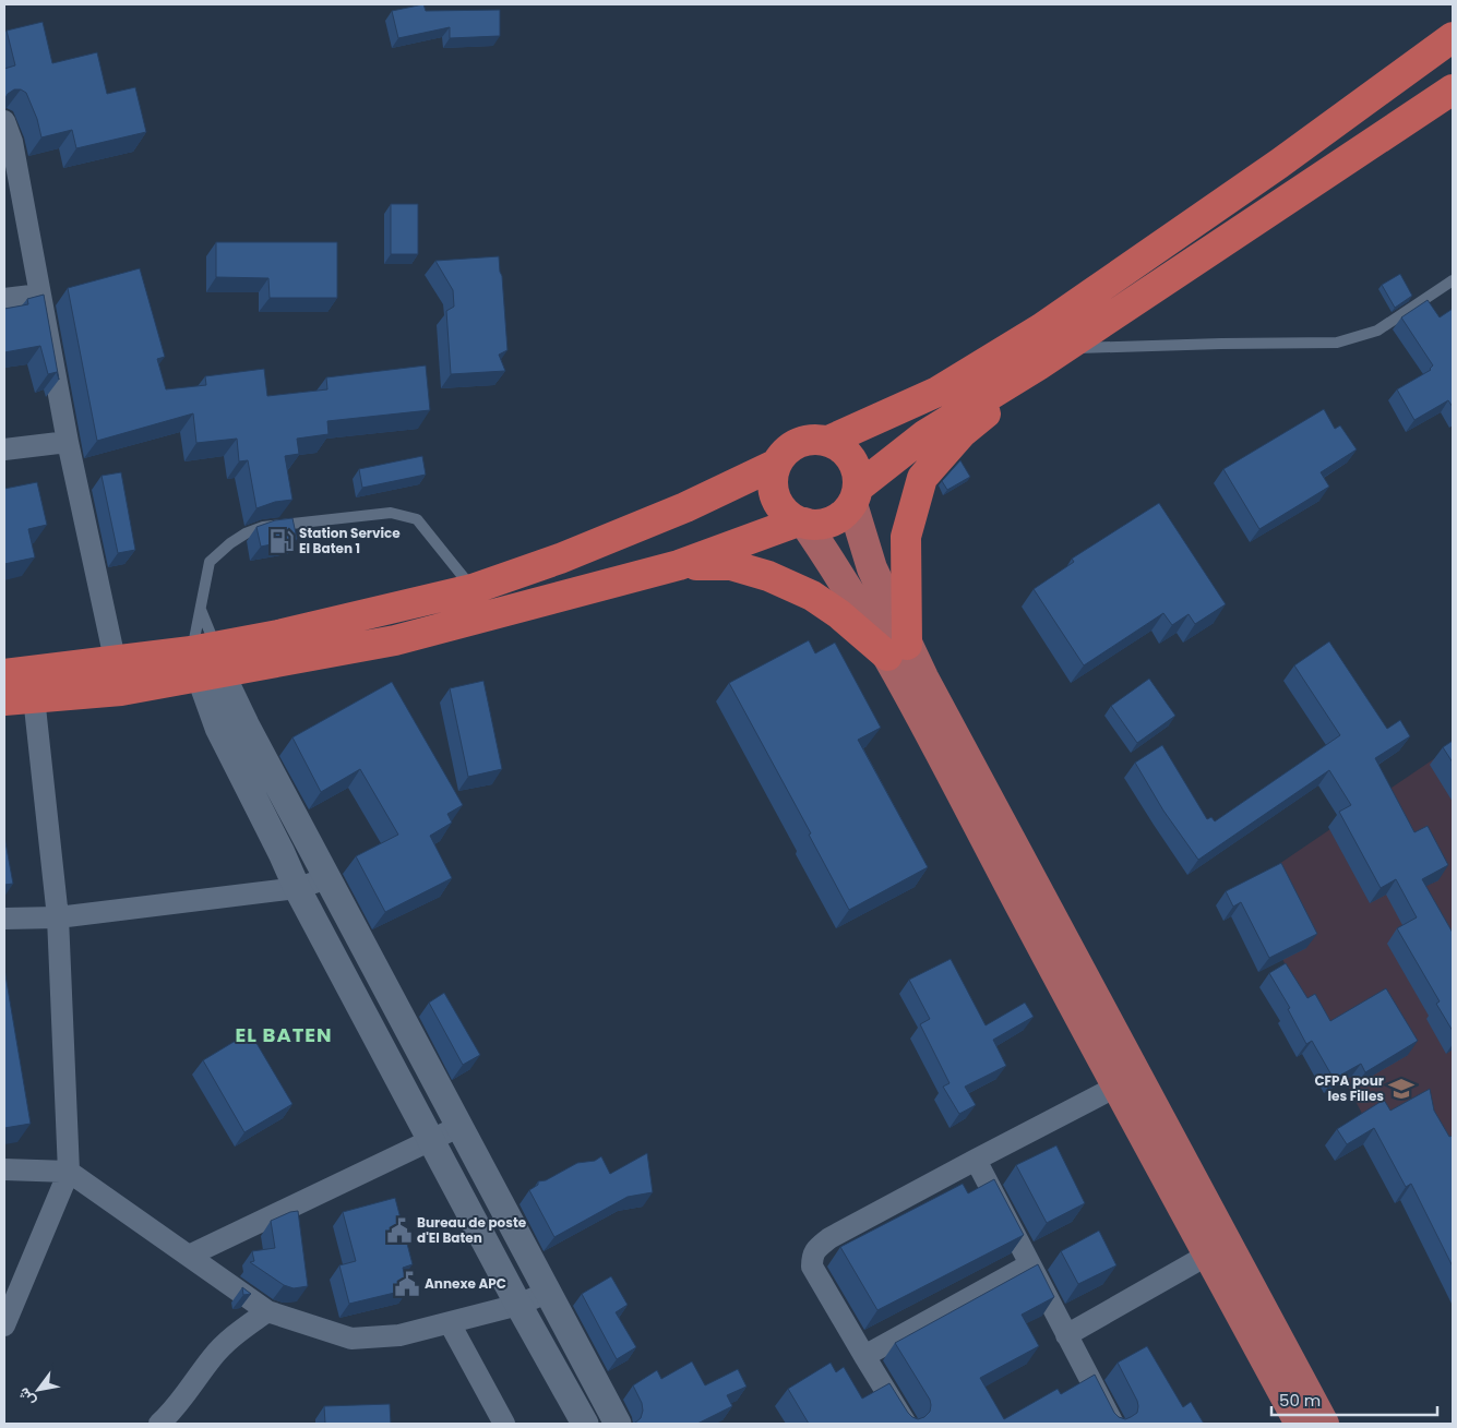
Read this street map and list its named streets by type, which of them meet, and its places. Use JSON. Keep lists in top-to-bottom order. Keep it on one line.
{"districts":["EL BATEN"],"places":{"fuel station":["Station Service El Baten 1"],"school or university":["CFPA pour les Filles"],"public building":["Bureau de poste d'El Baten","Annexe APC"]},"scale_bar":"50 m","north":"bottom left"}
